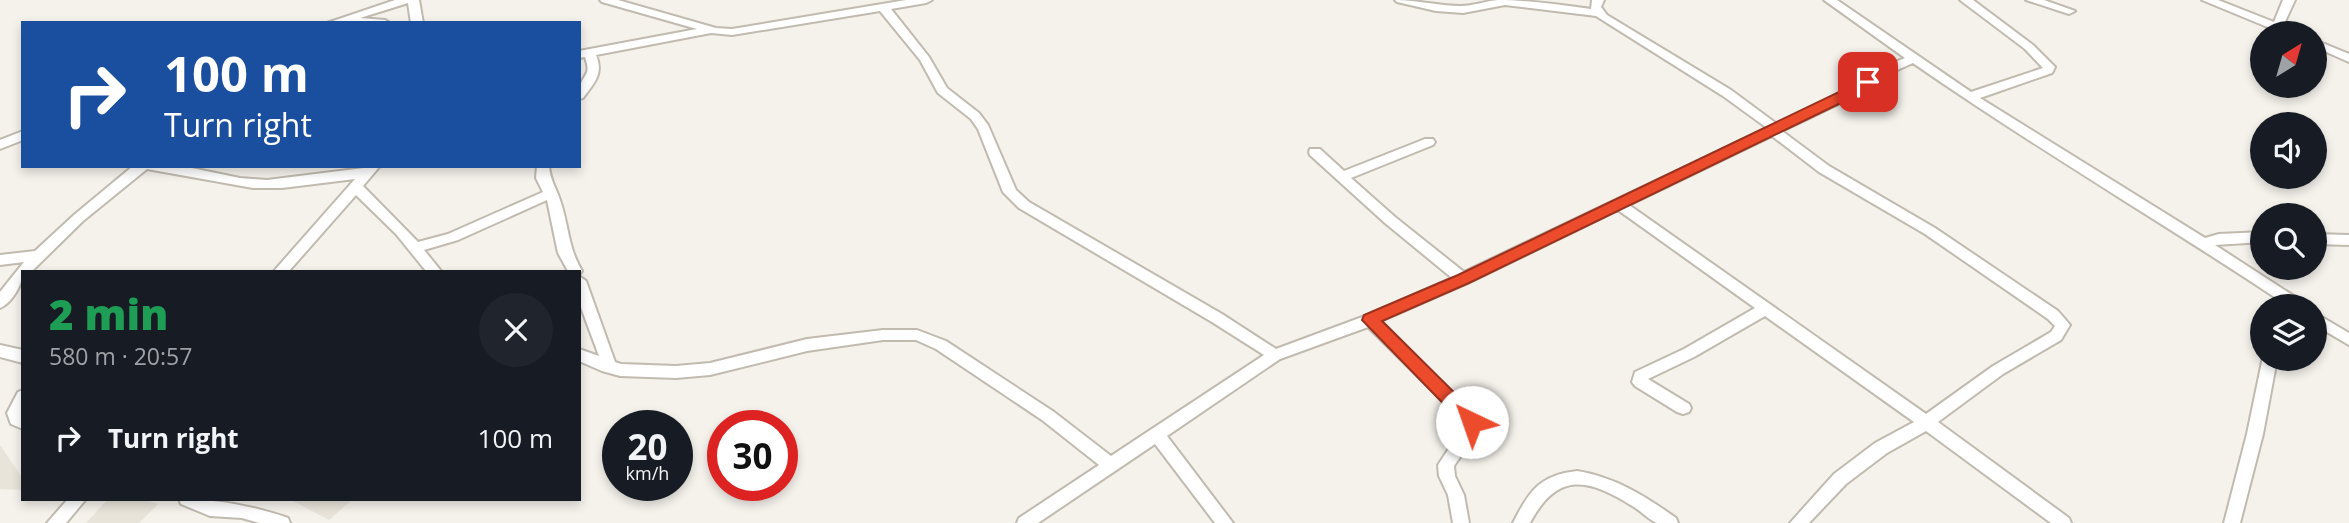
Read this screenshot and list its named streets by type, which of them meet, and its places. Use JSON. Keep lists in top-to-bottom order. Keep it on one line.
{"north":"top right","page":{"turn":["100 m","Turn right"],"heading":["2 min","580 m · 20:57"],"list":[{"name":"Turn right","value":"100 m"}],"speed":"20 km/h","limit":"30"}}
